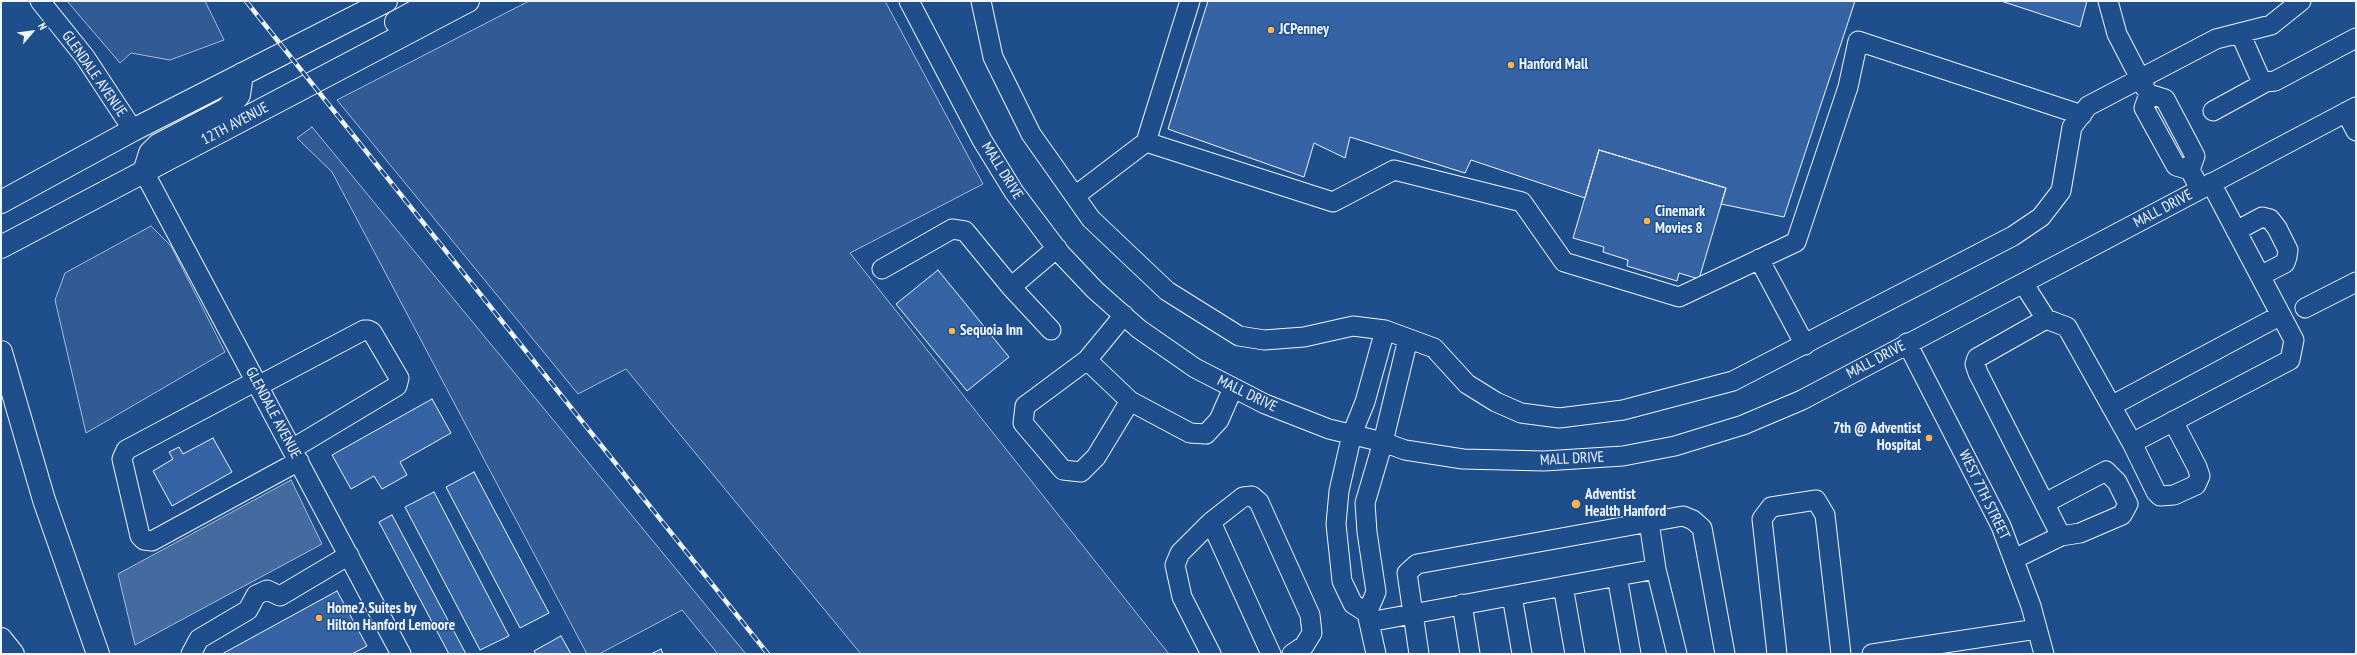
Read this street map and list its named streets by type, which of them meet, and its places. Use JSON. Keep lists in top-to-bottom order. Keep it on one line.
{"streets":{"main road":["12TH AVENUE"],"street":["GLENDALE AVENUE","MALL DRIVE","WEST 7TH STREET"]},"crossings":[["GLENDALE AVENUE","12TH AVENUE"],["MALL DRIVE","WEST 7TH STREET"]],"places":["JCPenney","Hanford Mall","Cinemark Movies 8","Sequoia Inn","7th @ Adventist Hospital","Adventist Health Hanford","Home2 Suites by Hilton Hanford Lemoore"],"north":"top right"}
